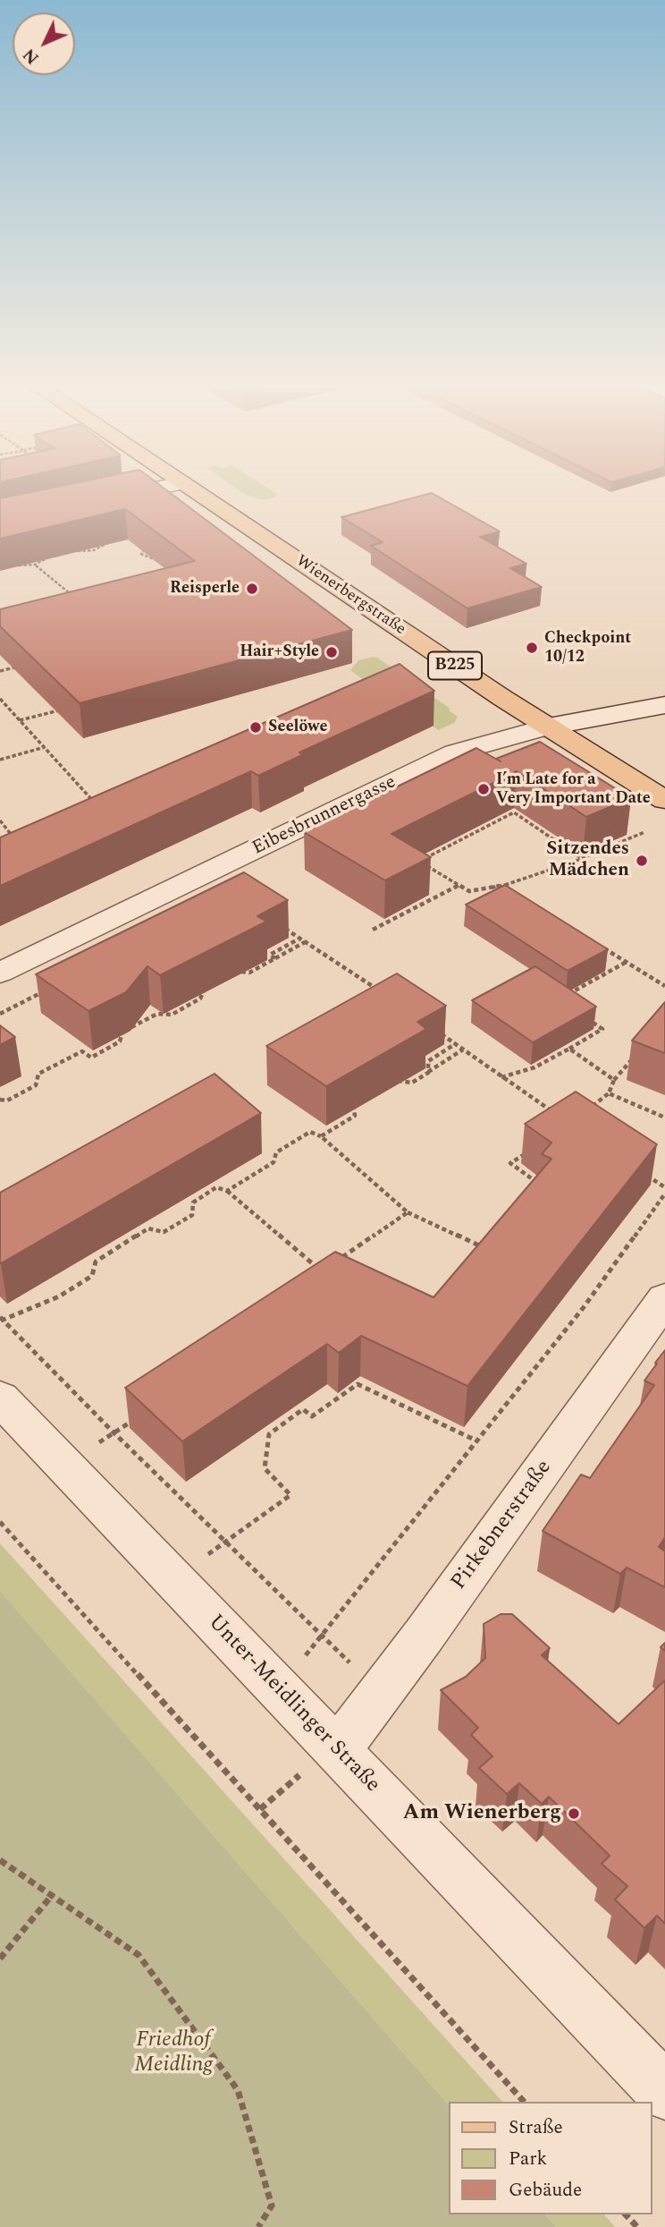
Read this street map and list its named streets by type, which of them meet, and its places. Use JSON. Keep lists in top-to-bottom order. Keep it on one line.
{"streets":{"main road":["Wienerbergstraße","B225"],"street":["Eibesbrunnergasse","Pirkebnerstraße","Unter-Meidlinger Straße"]},"crossings":[["Wienerbergstraße","Eibesbrunnergasse"],["Pirkebnerstraße","Unter-Meidlinger Straße"]],"parks":["Friedhof Meidling"],"places":["Reisperle","Checkpoint 10/12","Hair+Style","Seelöwe","I’m Late for a Very Important Date","Sitzendes Mädchen","Am Wienerberg"],"legend":["Straße","Park","Gebäude"],"north":"bottom left"}
